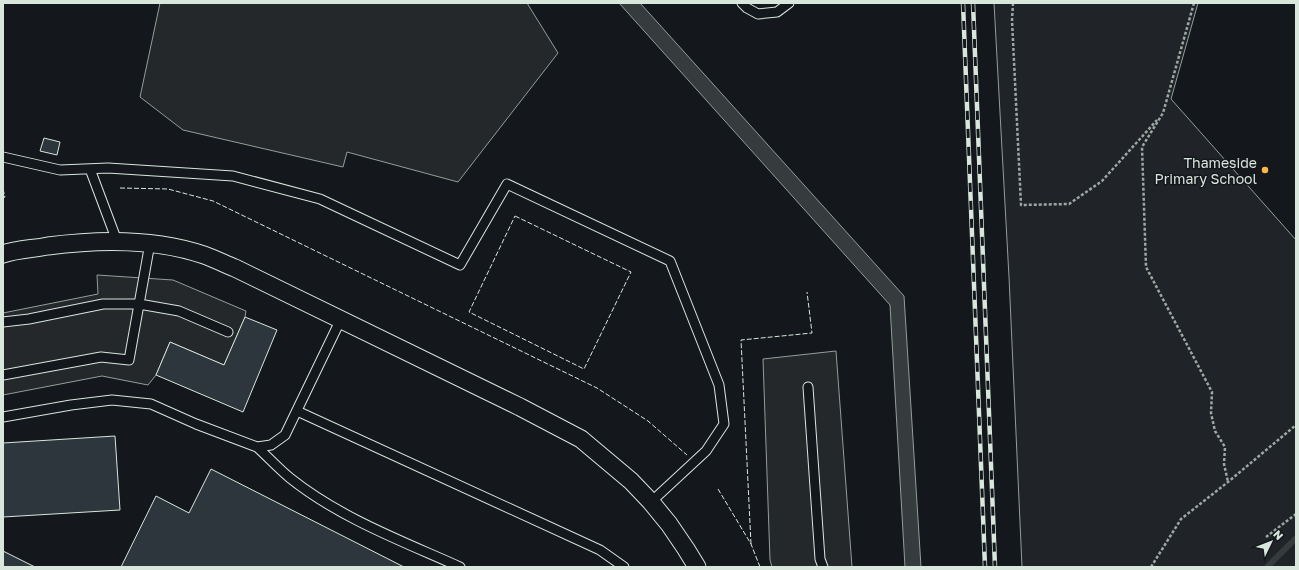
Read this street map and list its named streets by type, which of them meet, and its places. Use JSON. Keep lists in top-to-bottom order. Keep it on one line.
{"places":["Thameside Primary School"],"north":"top right"}
